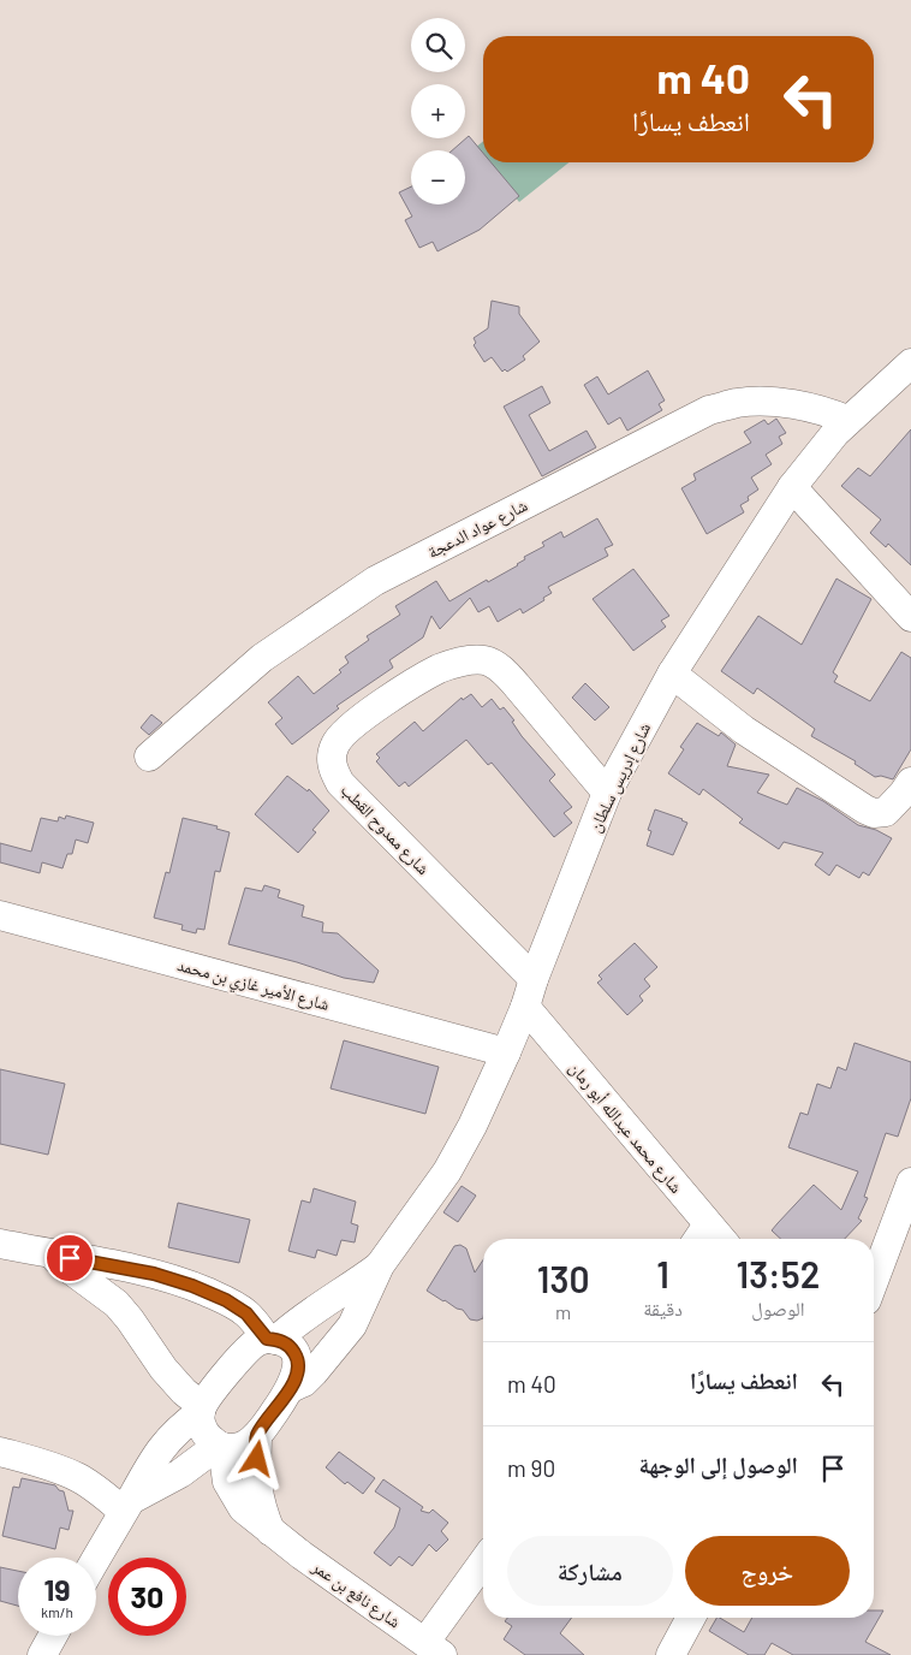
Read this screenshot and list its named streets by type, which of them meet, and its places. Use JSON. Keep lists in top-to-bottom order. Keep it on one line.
{"streets":{"street":["شارع عواد الدعجة","شارع إدريس سلطان","شارع ممدوح القطب","شارع الأمير غازي بن محمد","شارع محمد عبدالله أبو رمان","شارع نافع بن عمر"]},"crossings":[["شارع عواد الدعجة","شارع إدريس سلطان"],["شارع إدريس سلطان","شارع ممدوح القطب"],["شارع إدريس سلطان","شارع الأمير غازي بن محمد"],["شارع إدريس سلطان","شارع محمد عبدالله أبو رمان"]],"page":{"map_buttons":["+","−"],"turn":["40 m","انعطف يسارًا"],"eta":["13:52","الوصول","1","دقيقة","130","m"],"list":[{"name":"انعطف يسارًا","value":"40 m"},{"name":"الوصول إلى الوجهة","value":"90 m"}],"buttons":["خروج","مشاركة"],"speed":"19 km/h","limit":"30"}}
